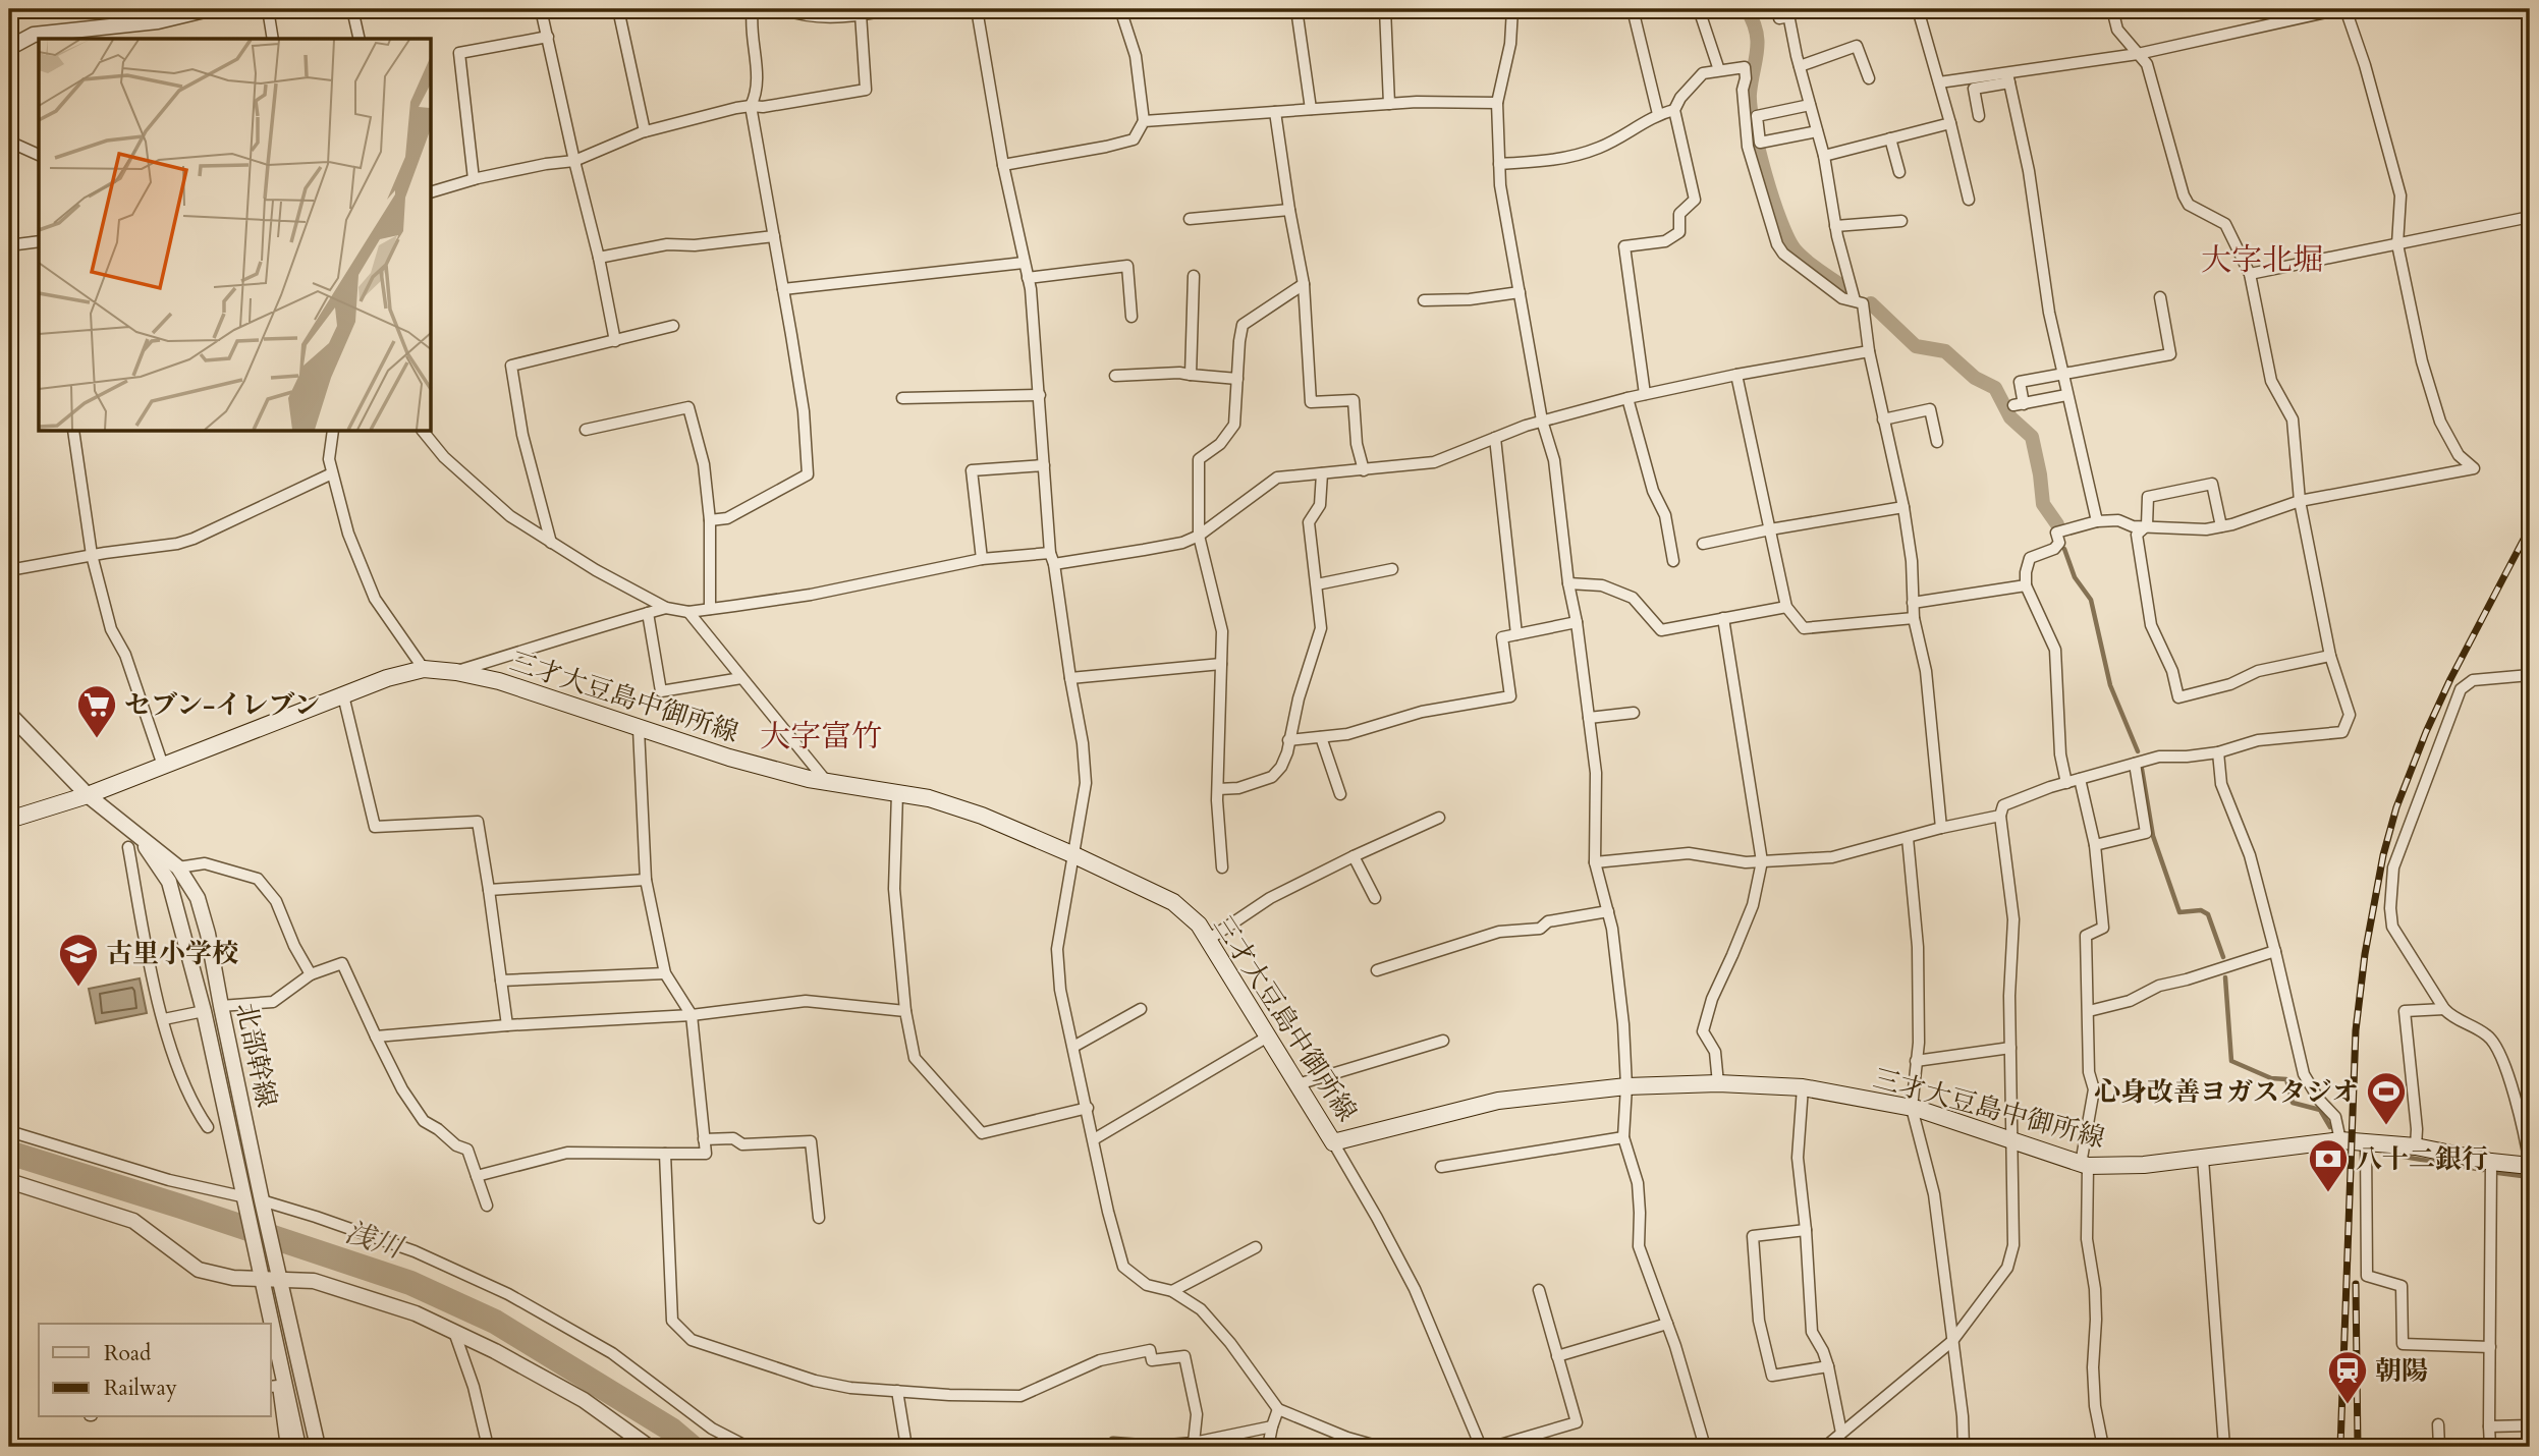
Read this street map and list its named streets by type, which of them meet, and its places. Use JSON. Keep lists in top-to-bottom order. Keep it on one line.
{"streets":{"main road":["三才大豆島中御所線"],"street":["北部幹線"]},"districts":["大字北堀","大字富竹"],"water":["浅川"],"places":{"supermarket":["セブン-イレブン"],"school or university":["古里小学校"],"sports":["心身改善ヨガスタジオ"],"bank":["八十二銀行"],"station":["朝陽"]},"legend":["Road","Railway"]}
